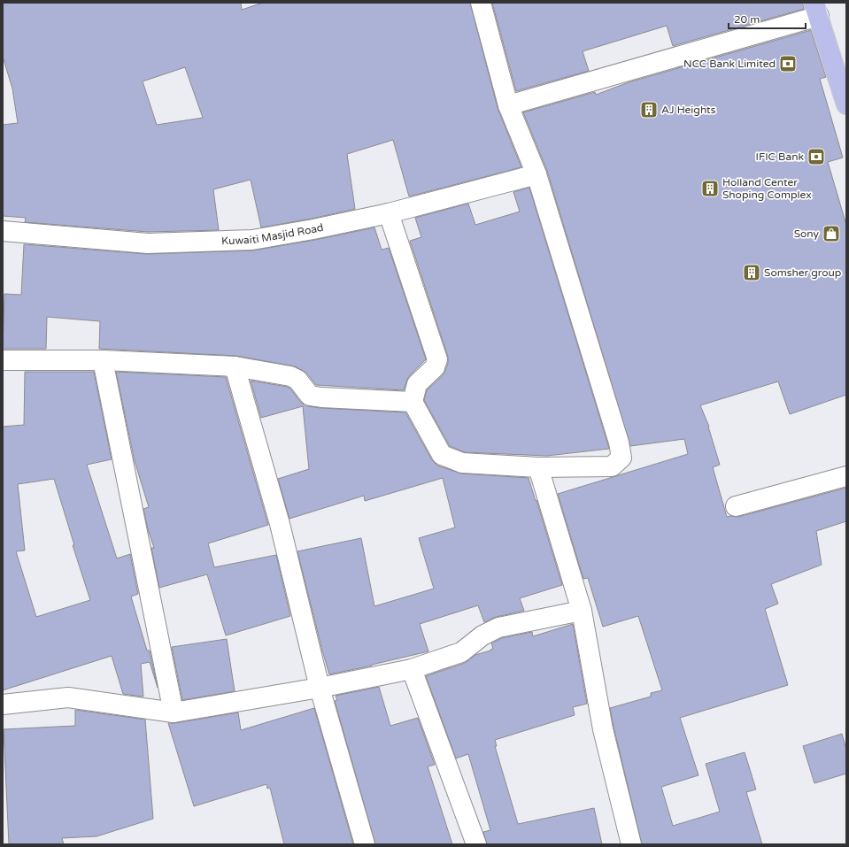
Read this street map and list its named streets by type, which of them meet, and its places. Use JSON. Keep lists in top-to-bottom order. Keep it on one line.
{"streets":{"street":["Kuwaiti Masjid Road"]},"places":{"bank":["NCC Bank Limited","IFIC Bank"],"building":["AJ Heights","Holland Center Shoping Complex","Somsher group"],"shop":["Sony"]},"scale_bar":"20 m"}
